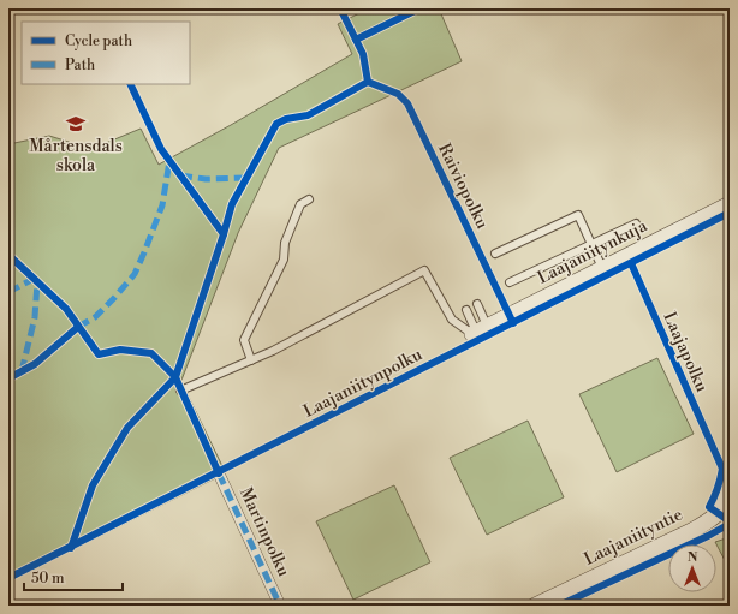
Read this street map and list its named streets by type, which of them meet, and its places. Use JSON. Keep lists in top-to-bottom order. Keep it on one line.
{"streets":{"street":["Laajaniitynkuja","Martinpolku","Laajaniityntie"],"cycle path":["Raiviopolku","Laajapolku","Laajaniitynpolku"]},"places":{"school or university":["Mårtensdals skola"]},"legend":["Cycle path","Path"],"scale_bar":"50 m","north":"top"}
